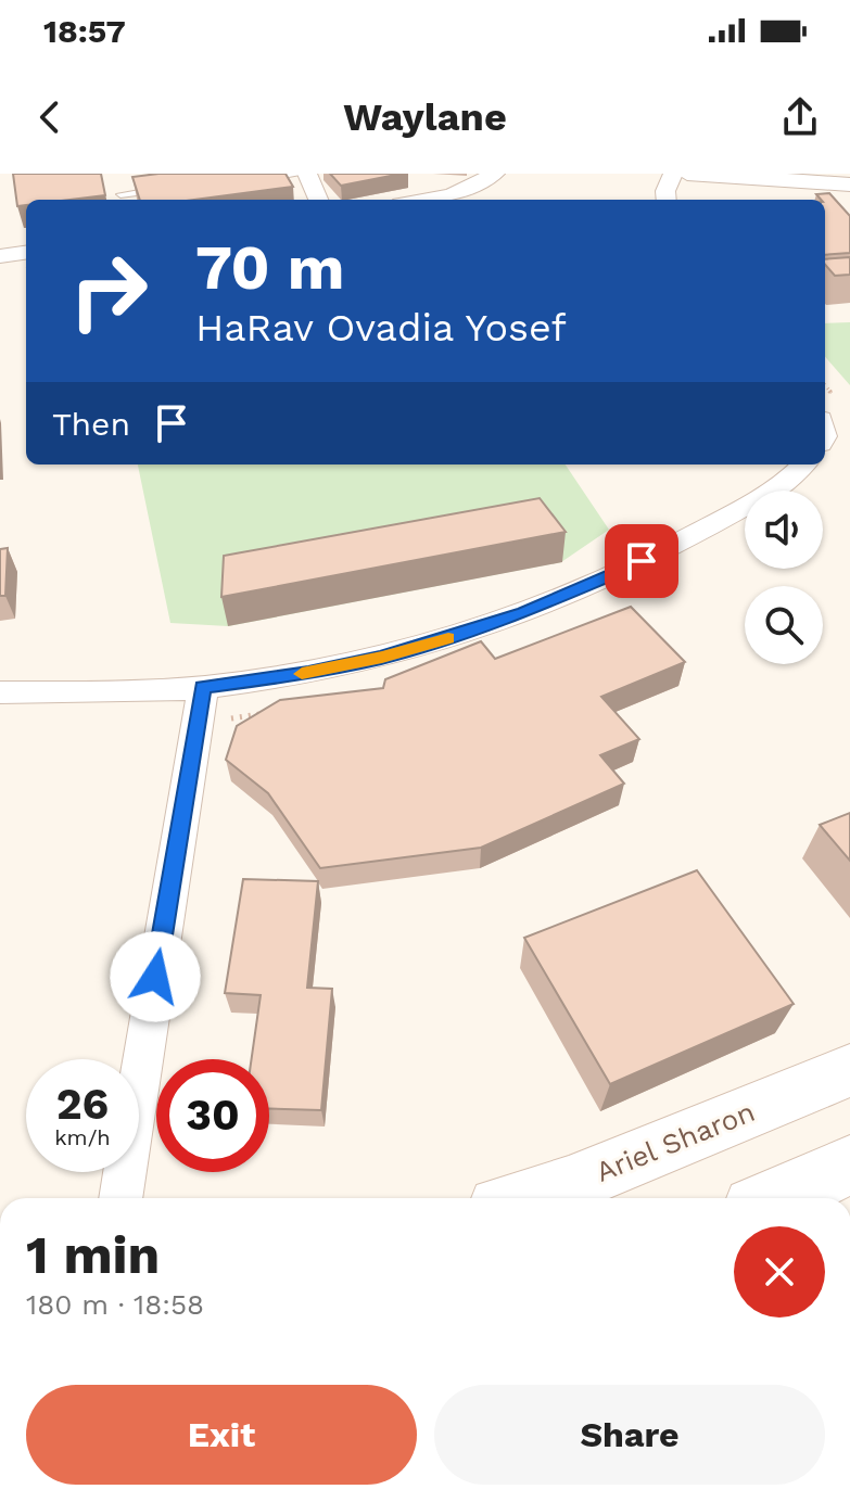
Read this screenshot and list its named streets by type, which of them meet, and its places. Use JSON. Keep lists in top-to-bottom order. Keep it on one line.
{"streets":{"main road":["Ariel Sharon"]},"page":{"status":"18:57","header":"Waylane","turn":["70 m","HaRav Ovadia Yosef"],"then":"Then","speed":"26 km/h","limit":"30","heading":["1 min","180 m · 18:58"],"buttons":["Exit","Share"]}}
